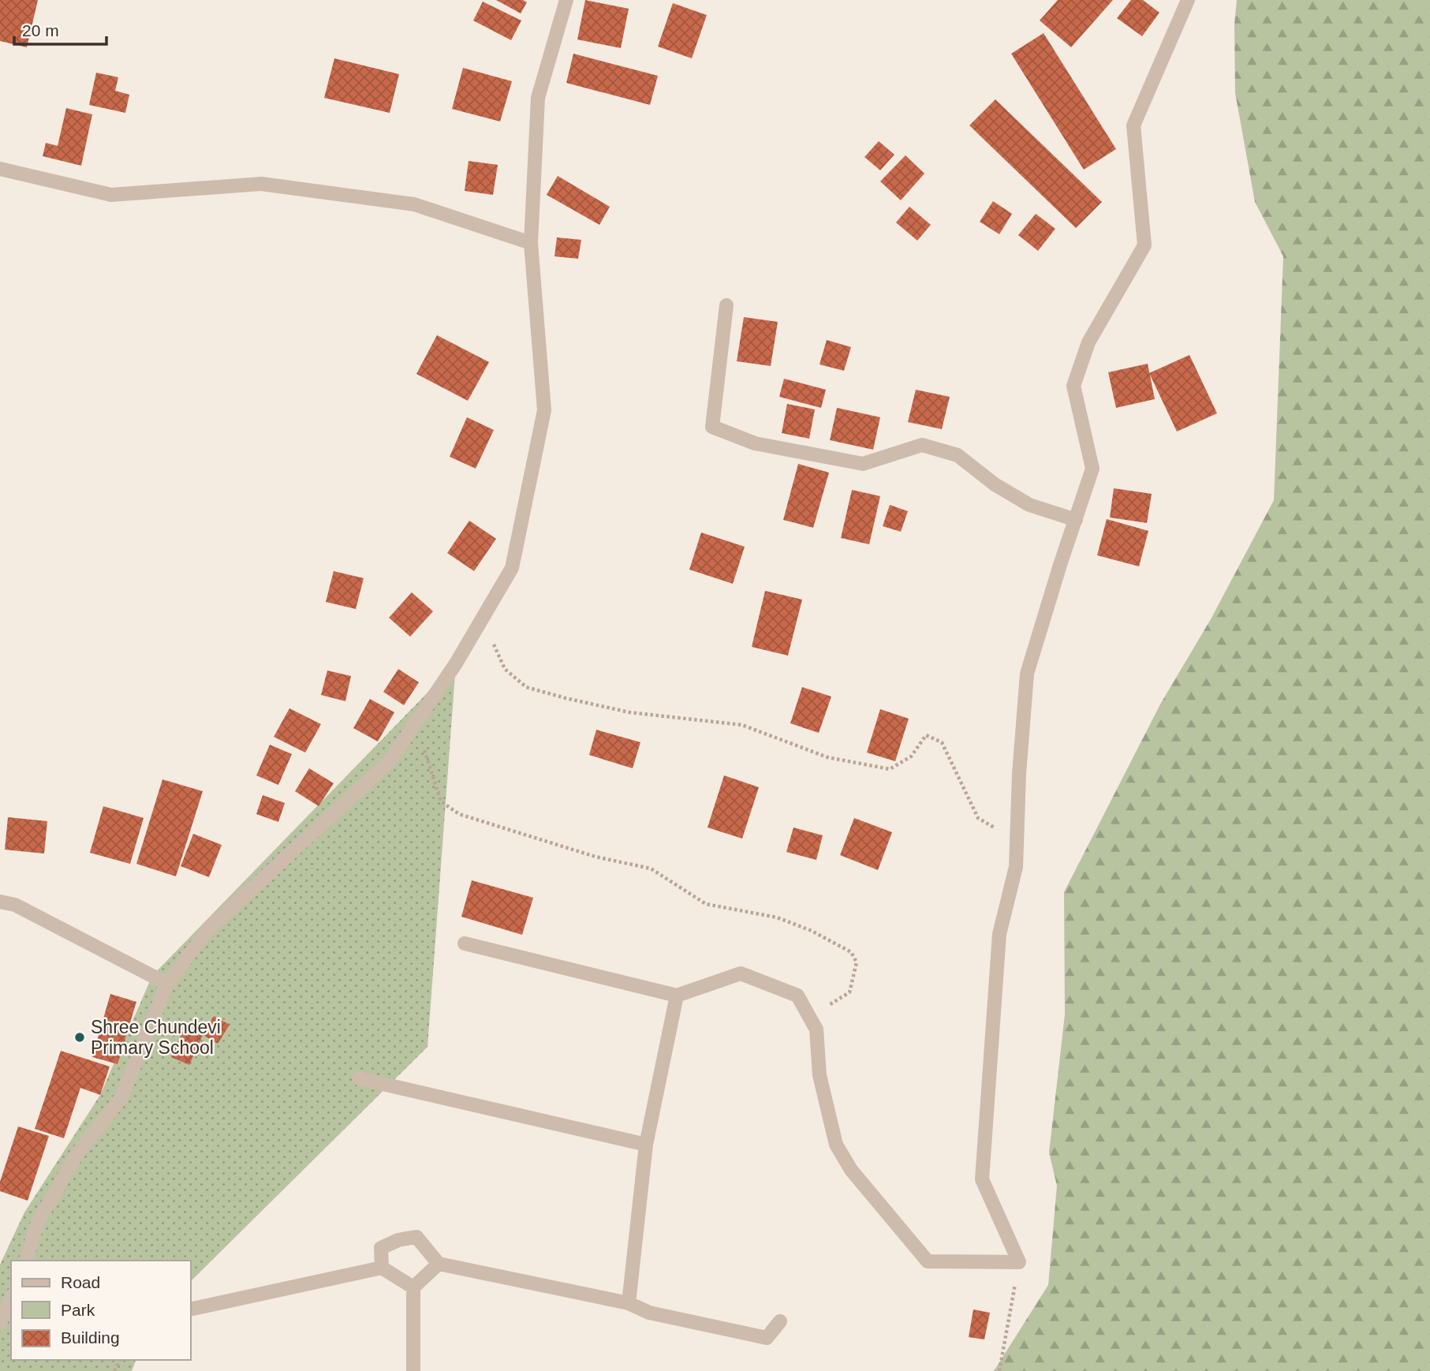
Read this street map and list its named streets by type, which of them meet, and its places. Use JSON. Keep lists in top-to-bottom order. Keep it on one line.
{"places":["Shree Chundevi Primary School"],"legend":["Road","Park","Building"],"scale_bar":"20 m"}
